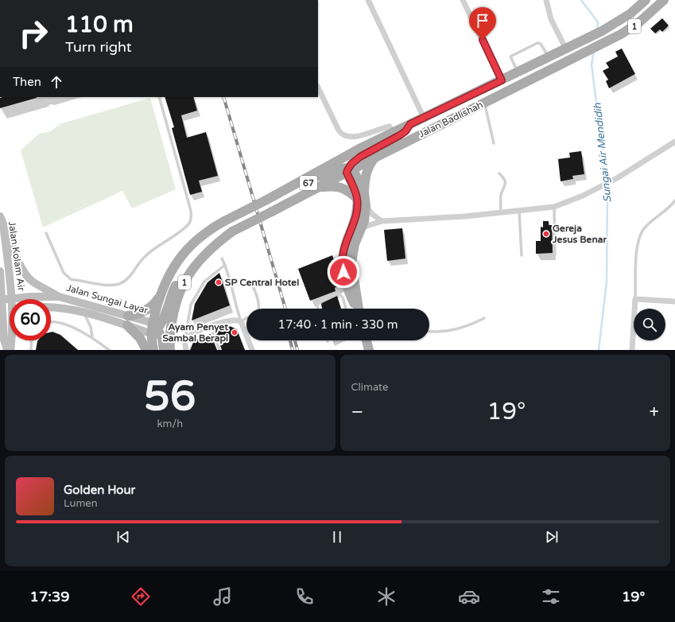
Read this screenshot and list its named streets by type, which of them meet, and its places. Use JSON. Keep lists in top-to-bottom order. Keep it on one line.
{"streets":{"main road":["1","Jalan Badlishah","67","Jalan Kolam Air","Jalan Sungai Layar"]},"crossings":[["1","Jalan Badlishah"],["1","Jalan Sungai Layar"],["Jalan Badlishah","67"],["Jalan Kolam Air","Jalan Sungai Layar"]],"water":["Sungai Air Mendidih"],"places":["Gereja Jesus Benar","SP Central Hotel","Ayam Penyet Sambal Berapi"],"page":{"turn":["110 m","Turn right"],"then":"Then","limit":"60","trip":"17:40 · 1 min · 330 m","tile":[["56","km/h"],"Climate"],"heat":["−","19°","+"],"song":["Golden Hour","Lumen"],"tabs":["17:39","19°"]}}
